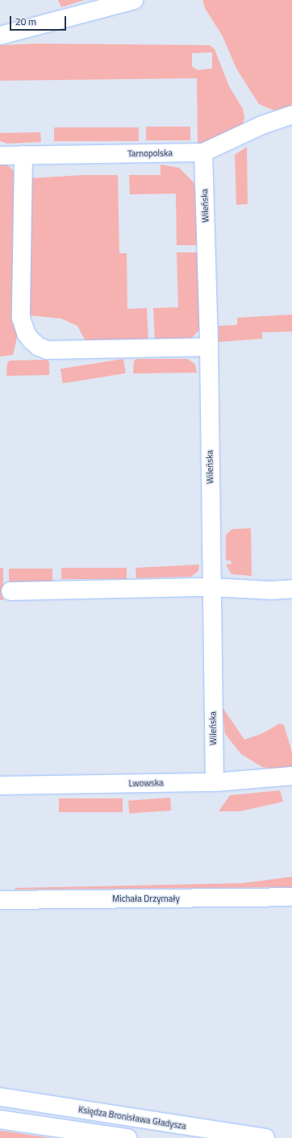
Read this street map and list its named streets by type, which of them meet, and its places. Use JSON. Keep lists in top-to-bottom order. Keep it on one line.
{"streets":{"street":["Tarnopolska","Wileńska","Lwowska","Michała Drzymały","Księdza Bronisława Gładysza"]},"crossings":[["Tarnopolska","Wileńska"],["Wileńska","Lwowska"]],"scale_bar":"20 m"}
